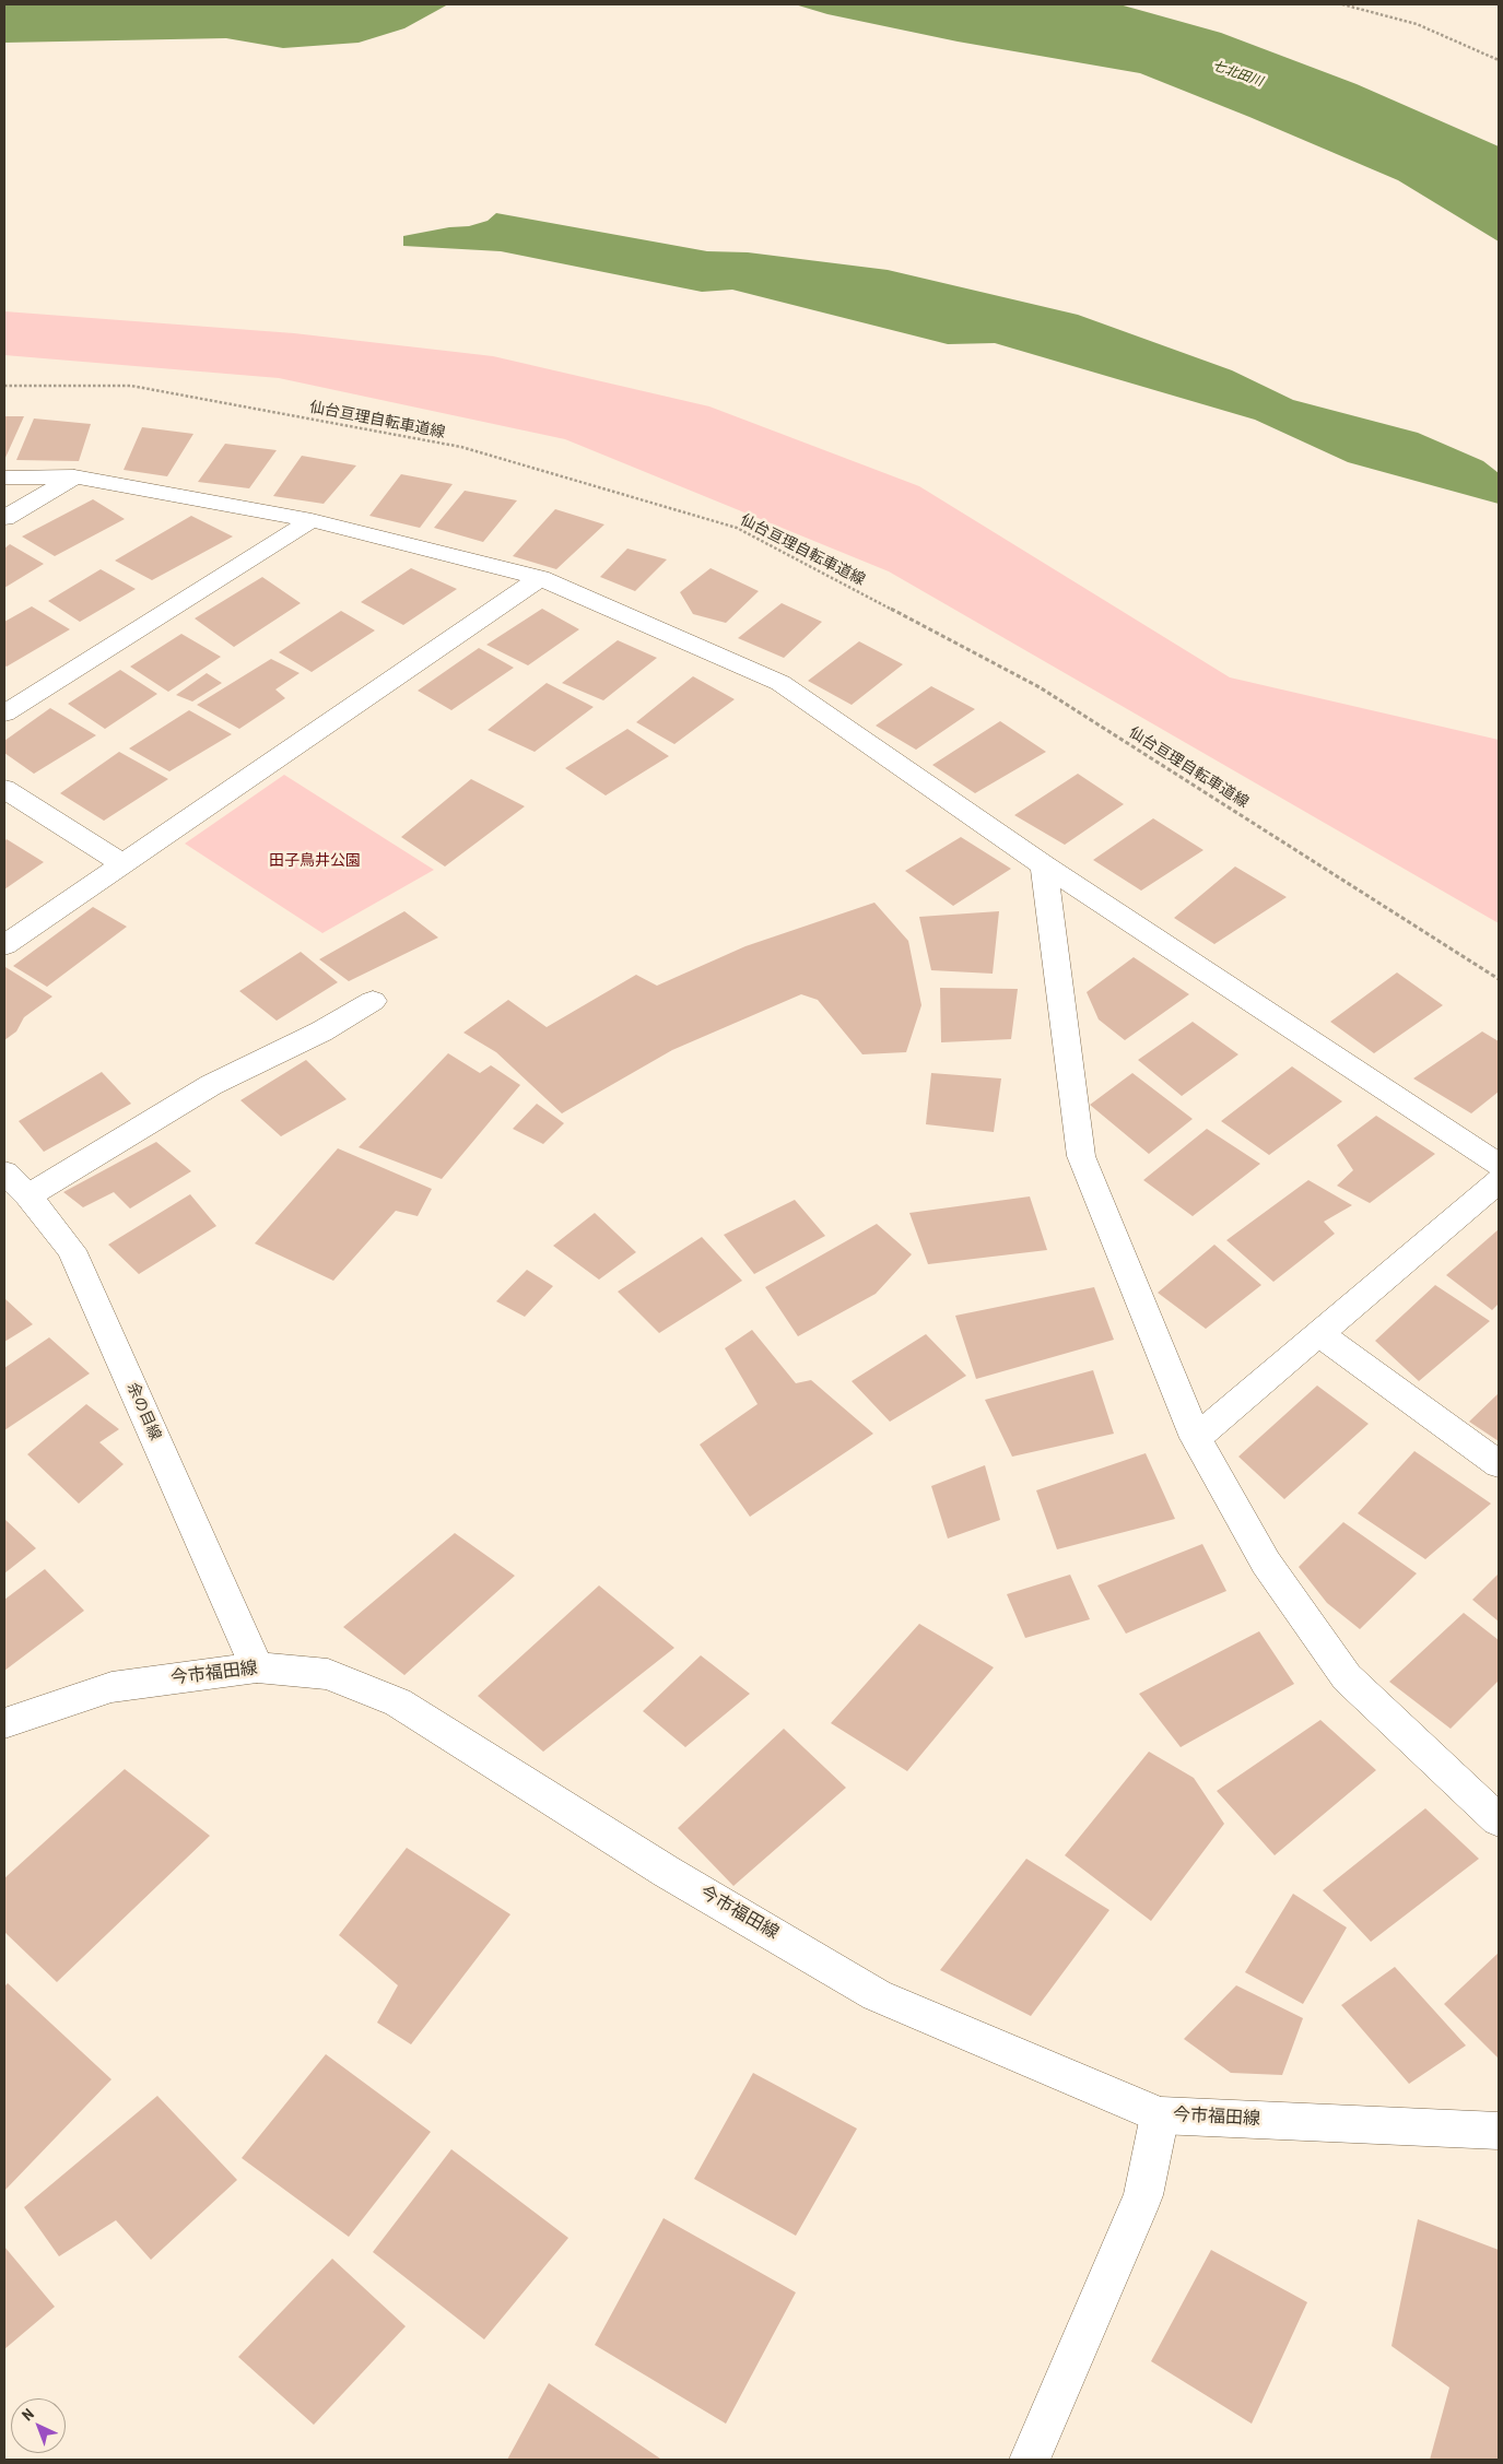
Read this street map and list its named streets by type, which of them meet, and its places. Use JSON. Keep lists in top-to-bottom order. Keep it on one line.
{"streets":{"street":["余の目線","今市福田線"],"path":["仙台亘理自転車道線"]},"crossings":[["余の目線","今市福田線"]],"water":["七北田川"],"parks":["田子鳥井公園"],"north":"top left"}
